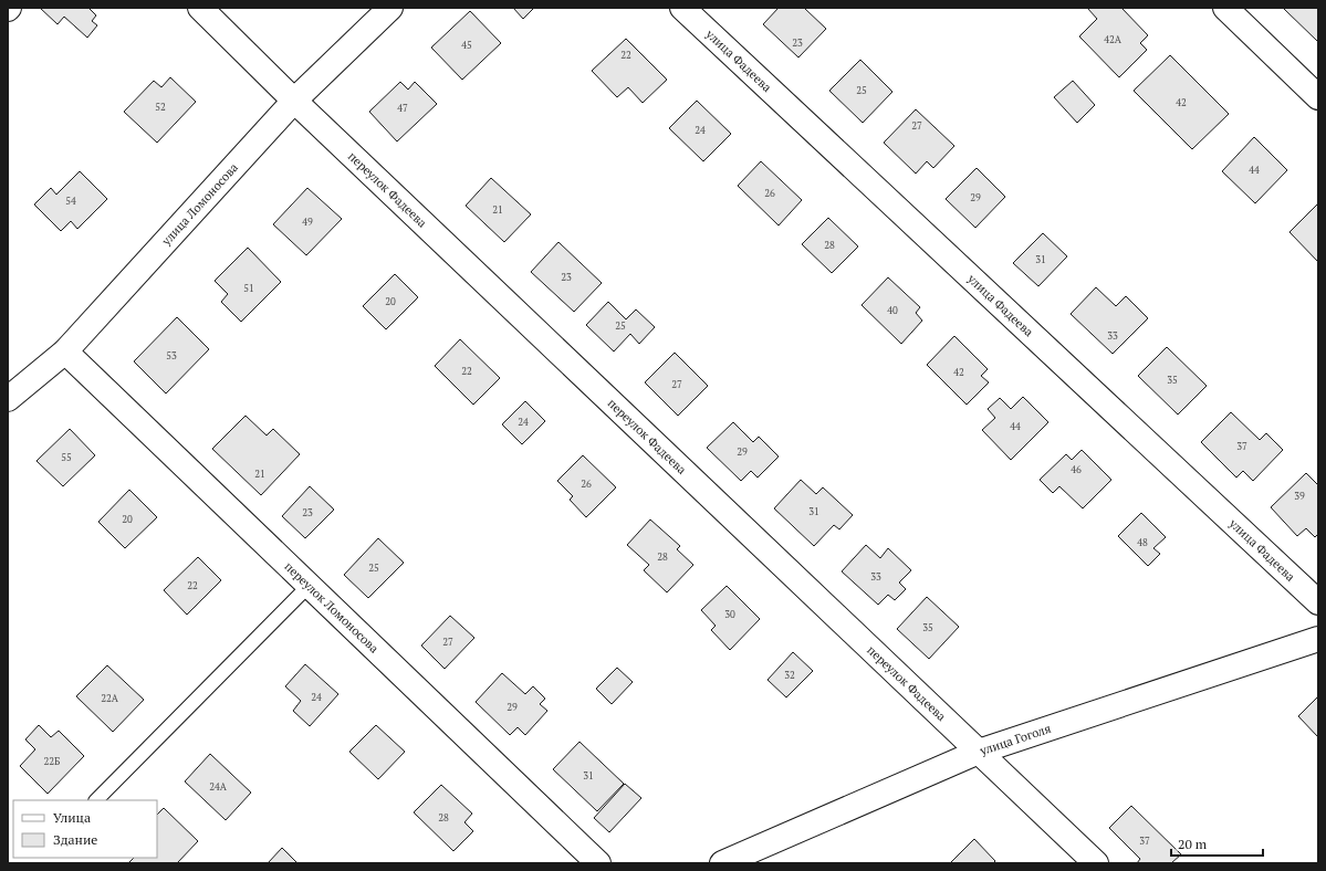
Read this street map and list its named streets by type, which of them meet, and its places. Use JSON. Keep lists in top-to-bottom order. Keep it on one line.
{"streets":{"street":["улица Фадеева","переулок Фадеева","улица Ломоносова","переулок Ломоносова","улица Гоголя"]},"crossings":[["переулок Фадеева","улица Ломоносова"],["переулок Фадеева","улица Гоголя"],["улица Ломоносова","переулок Ломоносова"]],"house_numbers":["42А","23","45","22","25","42","52","47","27","24","44","26","29","54","21","49","28","31","23","51","20","40","25","33","53","22","42","35","27","24","44","37","29","55","46","21","26","39","31","23","20","48","28","25","33","22","30","35","27","32","24","22А","29","22Б","31","24А","28","37"],"legend":["Улица","Здание"],"scale_bar":"20 m"}
